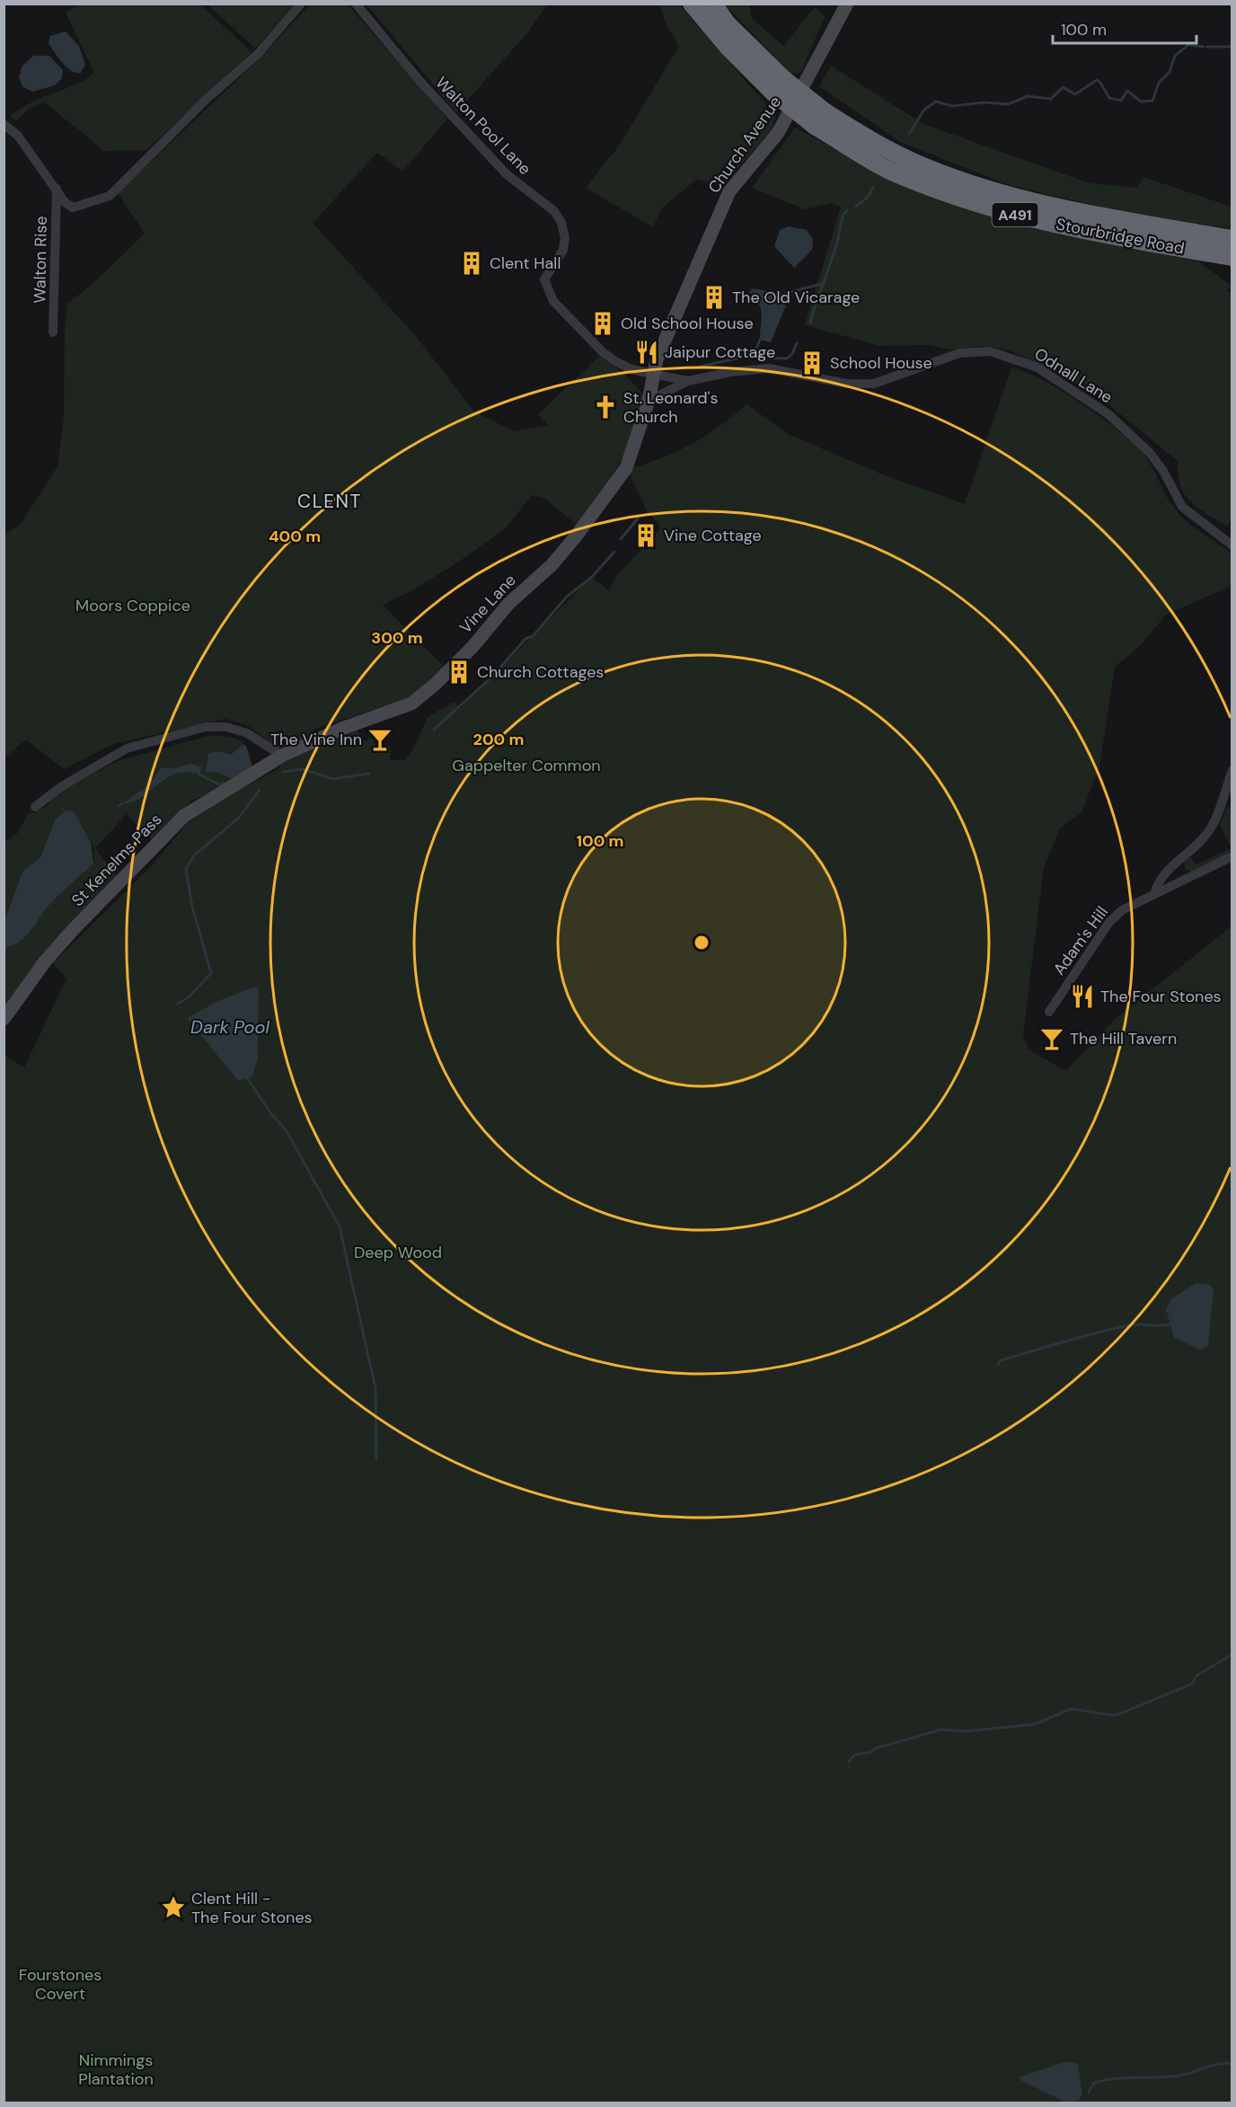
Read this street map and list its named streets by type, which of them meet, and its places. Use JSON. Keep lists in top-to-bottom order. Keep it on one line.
{"streets":{"highway":["A491","Stourbridge Road"],"street":["Walton Pool Lane","Church Avenue","Walton Rise","Odnall Lane","Vine Lane","St Kenelms Pass","Adam's Hill"]},"crossings":[["Walton Pool Lane","Church Avenue"],["Walton Pool Lane","Odnall Lane"],["Church Avenue","Odnall Lane"],["Church Avenue","Vine Lane"],["Odnall Lane","Vine Lane"],["Vine Lane","St Kenelms Pass"]],"districts":["CLENT"],"water":["Dark Pool"],"parks":["Moors Coppice","Gappelter Common","Deep Wood","Fourstones Covert","Nimmings Plantation"],"places":{"building":["Clent Hall","The Old Vicarage","Old School House","School House","Vine Cottage","Church Cottages"],"restaurant":["Jaipur Cottage","The Four Stones"],"church":["St. Leonard's Church"],"bar":["The Vine Inn","The Hill Tavern"],"place":["Clent Hill - The Four Stones"]},"scale_bar":"100 m","rings":["400 m","300 m","200 m","100 m"]}
